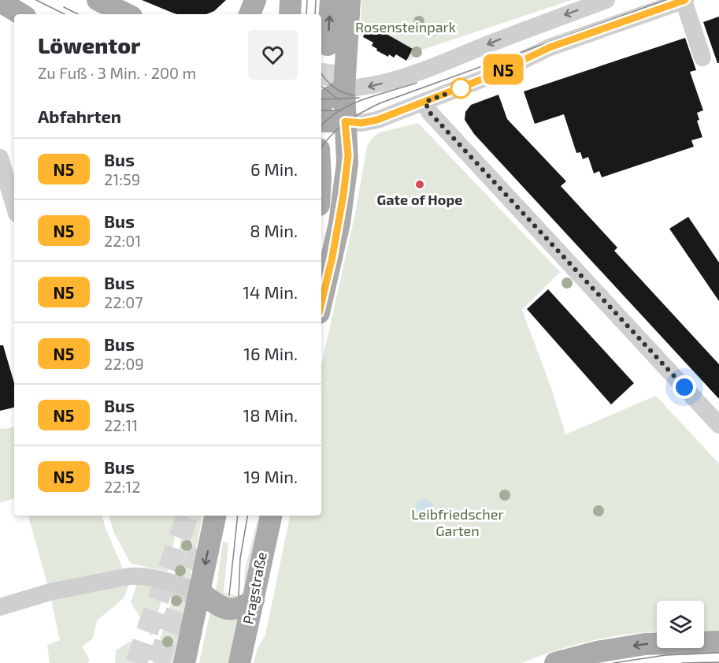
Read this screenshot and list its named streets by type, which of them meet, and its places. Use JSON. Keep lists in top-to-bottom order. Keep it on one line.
{"streets":{"main road":["Pragstraße"]},"parks":["Rosensteinpark","Leibfriedscher Garten"],"places":["Gate of Hope"],"lines":["bus line N5"],"page":{"on_map":"N5","heading":[["Löwentor","Zu Fuß · 3 Min. · 200 m"],"Abfahrten"],"list":[{"mark":"N5","name":"Bus","note":"21:59","value":"6 Min."},{"mark":"N5","name":"Bus","note":"22:01","value":"8 Min."},{"mark":"N5","name":"Bus","note":"22:07","value":"14 Min."},{"mark":"N5","name":"Bus","note":"22:09","value":"16 Min."},{"mark":"N5","name":"Bus","note":"22:11","value":"18 Min."},{"mark":"N5","name":"Bus","note":"22:12","value":"19 Min."}]}}
